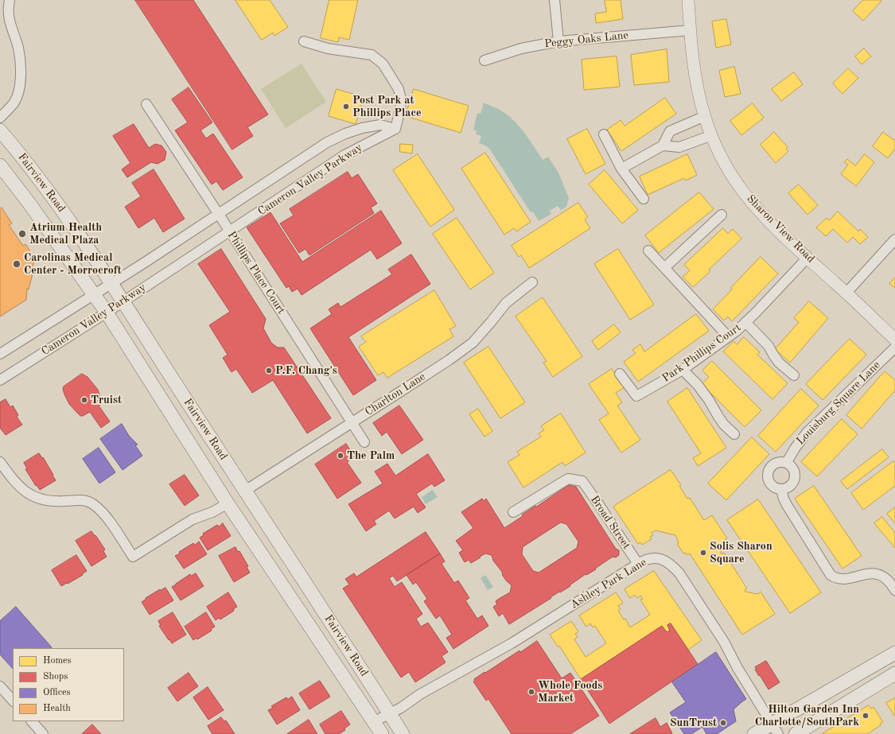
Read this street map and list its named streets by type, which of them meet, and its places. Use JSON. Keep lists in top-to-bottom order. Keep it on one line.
{"streets":{"main road":["Fairview Road"],"street":["Peggy Oaks Lane","Cameron Valley Parkway","Sharon View Road","Phillips Place Court","Park Phillips Court","Charlton Lane","Louisburg Square Lane","Broad Street","Ashley Park Lane"]},"crossings":[["Peggy Oaks Lane","Sharon View Road"],["Cameron Valley Parkway","Fairview Road"],["Cameron Valley Parkway","Phillips Place Court"],["Fairview Road","Charlton Lane"],["Fairview Road","Ashley Park Lane"],["Sharon View Road","Park Phillips Court"],["Phillips Place Court","Charlton Lane"],["Broad Street","Ashley Park Lane"]],"places":["Post Park at Phillips Place","Atrium Health Medical Plaza","Carolinas Medical Center - Morrocroft","P.F. Chang's","Truist","The Palm","Solis Sharon Square","Whole Foods Market","Hilton Garden Inn Charlotte/SouthPark","SunTrust"],"legend":["Homes","Shops","Offices","Health"]}
